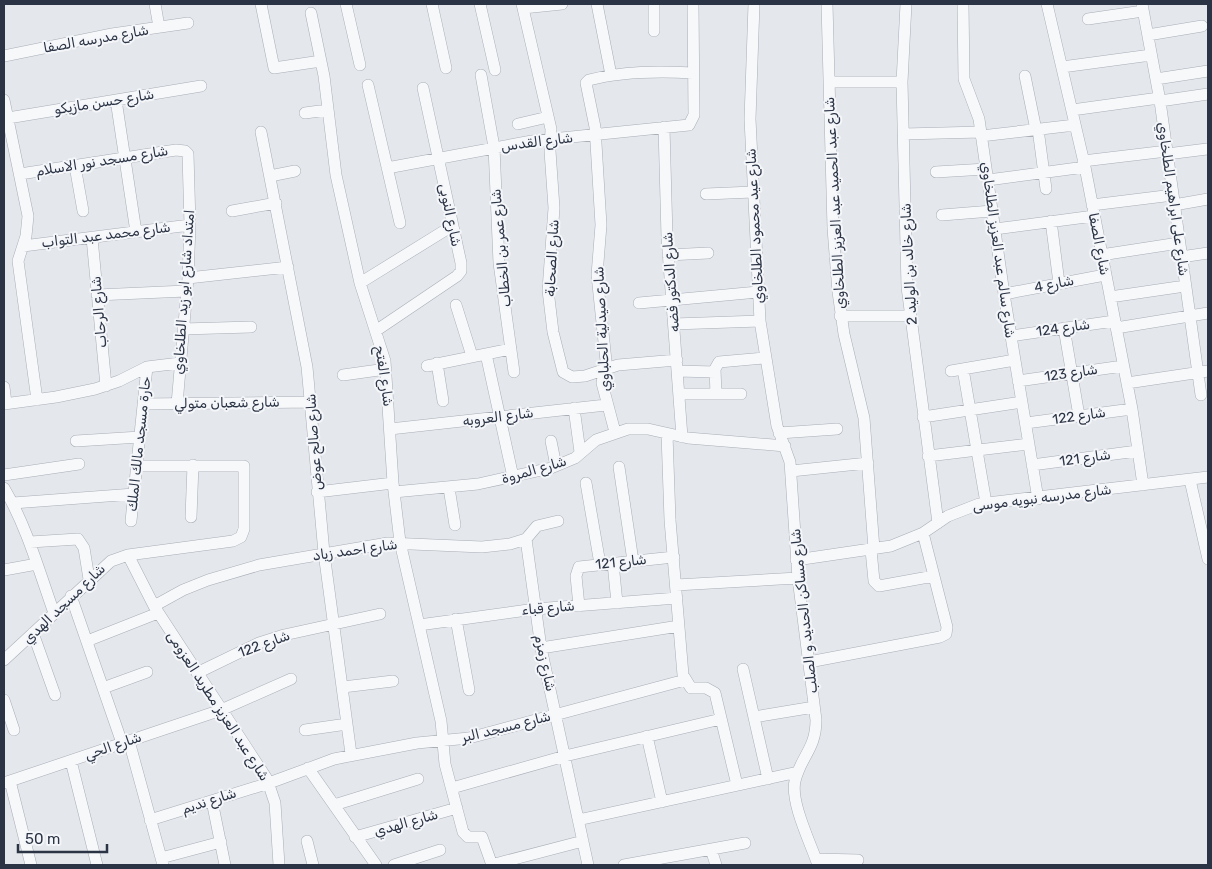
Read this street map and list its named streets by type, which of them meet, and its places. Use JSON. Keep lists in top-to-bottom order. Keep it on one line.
{"streets":{"street":["شارع مدرسه الصفا","شارع حسن مازيكو","شارع القدس","شارع مسجد نور الاسلام","شارع على ابراهيم الطلخاوي","شارع عبد الحميد عبد العزيز الطلخاوي","شارع النوبى","شارع عيد محمود الطلخاوي","شارع محمد عبد التواب","شارع الصفا","شارع عمر بن الخطاب","شارع سالم عبد العزيز الطلخاوي","شارع الصحابة","شارع خالد بن الوليد 2","شارع الدكتور فضه","شارع 4","امتداد شارع ابو زيد الطلخاوي","شارع الرحاب","شارع 124","شارع صيدلية الحلباوي","شارع 123","شارع الفتح","شارع شعبان متولي","شارع 122","شارع العروبه","شارع صالح عوض","حارة مسجد مالك الملك","شارع 121","شارع المروة","شارع مدرسه نبويه موسى","شارع احمد زياد","شارع مسجد الهدي","شارع قباء","شارع مساكن الحديد و الصلب","شارع زمزم","شارع عبد العزيز مطريد العزومى","شارع مسجد البر","شارع الحي","شارع نديم","شارع الهدي"]},"crossings":[["شارع القدس","شارع النوبى"],["شارع القدس","شارع عمر بن الخطاب"],["شارع القدس","شارع الصحابة"],["شارع القدس","شارع الدكتور فضه"],["شارع القدس","شارع صيدلية الحلباوي"],["شارع مسجد نور الاسلام","امتداد شارع ابو زيد الطلخاوي"],["شارع على ابراهيم الطلخاوي","شارع 124"],["شارع عبد الحميد عبد العزيز الطلخاوي","شارع مدرسه نبويه موسى"],["شارع النوبى","شارع الفتح"],["شارع عيد محمود الطلخاوي","شارع المروة"],["شارع عيد محمود الطلخاوي","شارع مساكن الحديد و الصلب"],["شارع محمد عبد التواب","امتداد شارع ابو زيد الطلخاوي"],["شارع محمد عبد التواب","شارع الرحاب"],["شارع الصفا","شارع 4"],["شارع الصفا","شارع 124"],["شارع الصفا","شارع 123"],["شارع الصفا","شارع 122"],["شارع الصفا","شارع 121"],["شارع الصفا","شارع مدرسه نبويه موسى"],["شارع سالم عبد العزيز الطلخاوي","شارع 4"],["شارع سالم عبد العزيز الطلخاوي","شارع 124"],["شارع سالم عبد العزيز الطلخاوي","شارع 123"],["شارع سالم عبد العزيز الطلخاوي","شارع 122"],["شارع سالم عبد العزيز الطلخاوي","شارع 121"],["شارع سالم عبد العزيز الطلخاوي","شارع مدرسه نبويه موسى"],["شارع الصحابة","شارع صيدلية الحلباوي"],["شارع خالد بن الوليد 2","شارع مدرسه نبويه موسى"],["شارع الدكتور فضه","شارع المروة"],["امتداد شارع ابو زيد الطلخاوي","شارع شعبان متولي"],["شارع صيدلية الحلباوي","شارع العروبه"],["شارع صيدلية الحلباوي","شارع المروة"],["شارع الفتح","شارع العروبه"],["شارع الفتح","شارع المروة"],["شارع الفتح","شارع احمد زياد"],["شارع الفتح","شارع قباء"],["شارع الفتح","شارع مسجد البر"],["شارع الفتح","شارع الهدي"],["شارع شعبان متولي","شارع صالح عوض"],["شارع شعبان متولي","حارة مسجد مالك الملك"],["شارع 122","شارع صالح عوض"],["شارع 122","شارع عبد العزيز مطريد العزومى"],["شارع صالح عوض","شارع المروة"],["شارع صالح عوض","شارع احمد زياد"],["شارع صالح عوض","شارع مسجد البر"],["شارع 121","شارع قباء"],["شارع المروة","شارع مساكن الحديد و الصلب"],["شارع مدرسه نبويه موسى","شارع مساكن الحديد و الصلب"],["شارع احمد زياد","شارع زمزم"],["شارع احمد زياد","شارع عبد العزيز مطريد العزومى"],["شارع مسجد الهدي","شارع عبد العزيز مطريد العزومى"],["شارع قباء","شارع زمزم"],["شارع زمزم","شارع مسجد البر"],["شارع عبد العزيز مطريد العزومى","شارع مسجد البر"],["شارع عبد العزيز مطريد العزومى","شارع الحي"],["شارع عبد العزيز مطريد العزومى","شارع نديم"],["شارع مسجد البر","شارع نديم"]],"scale_bar":"50 m"}
